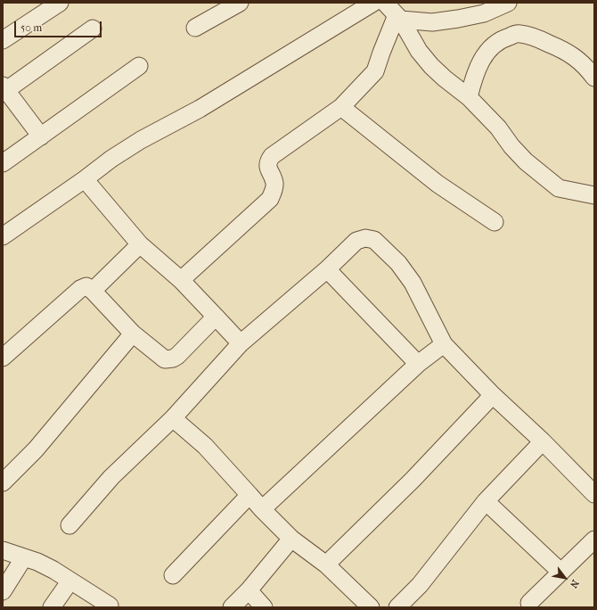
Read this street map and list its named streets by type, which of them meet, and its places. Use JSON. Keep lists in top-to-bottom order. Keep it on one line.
{"scale_bar":"50 m","north":"bottom right"}
